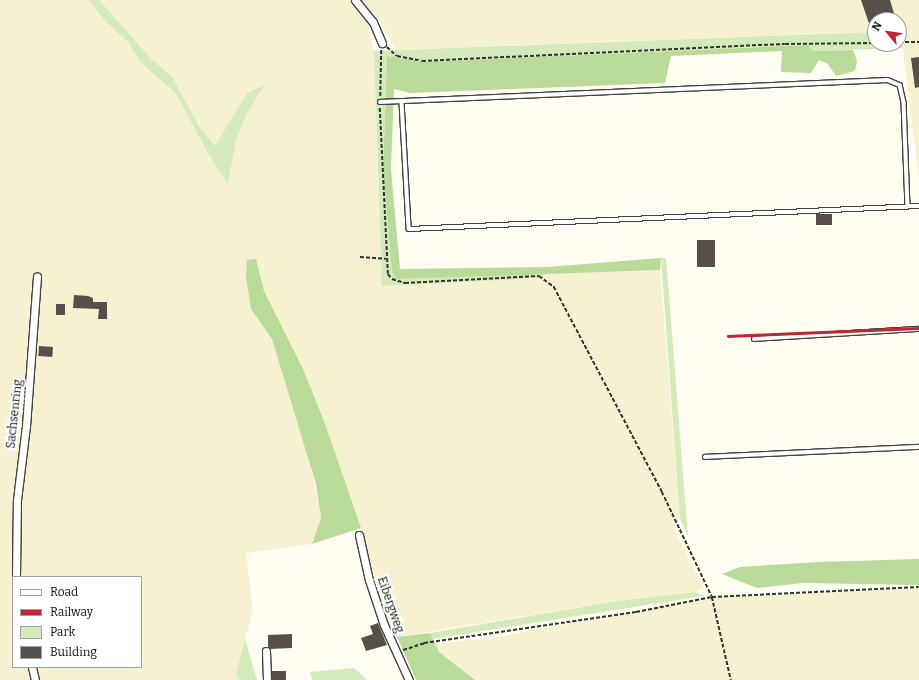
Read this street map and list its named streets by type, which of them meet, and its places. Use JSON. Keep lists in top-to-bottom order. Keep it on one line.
{"streets":{"street":["Sachsenring","Eibergweg"]},"legend":["Road","Railway","Park","Building"],"north":"top left"}
